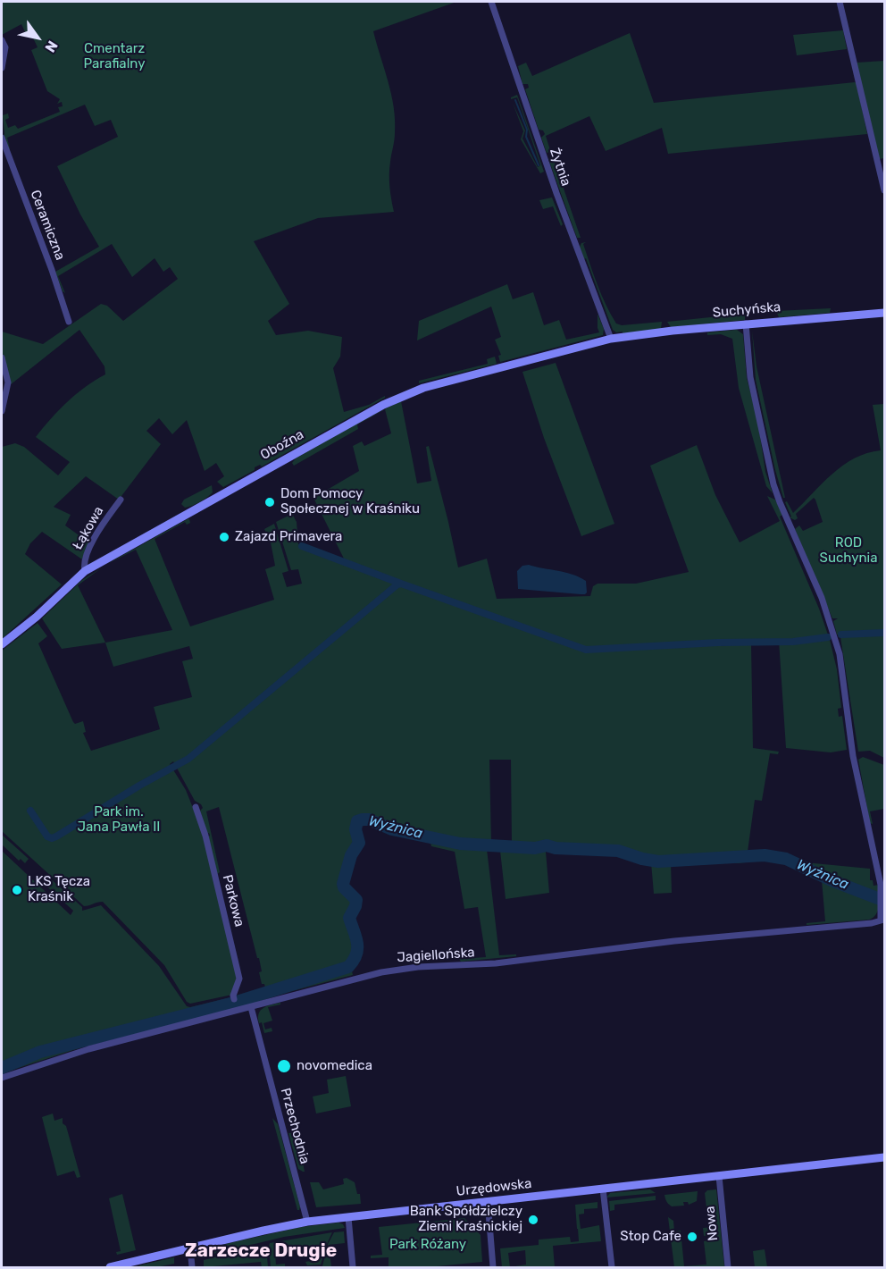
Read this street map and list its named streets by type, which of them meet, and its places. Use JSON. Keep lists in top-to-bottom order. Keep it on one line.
{"streets":{"street":["Żytnia","Ceramiczna","Suchyńska","Oboźna","Łąkowa","Parkowa","Jagiellońska","Przechodnia","Urzędowska","Nowa"]},"crossings":[["Żytnia","Suchyńska"],["Żytnia","Oboźna"],["Suchyńska","Oboźna"],["Oboźna","Łąkowa"],["Parkowa","Jagiellońska"],["Jagiellońska","Przechodnia"],["Przechodnia","Urzędowska"],["Urzędowska","Nowa"]],"districts":["Zarzecze Drugie"],"water":["Wyżnica"],"parks":["Cmentarz Parafialny","ROD Suchynia","Park im. Jana Pawła II","Park Różany"],"places":["Dom Pomocy Społecznej w Kraśniku","Zajazd Primavera","LKS Tęcza Kraśnik","novomedica","Bank Spółdzielczy Ziemi Kraśnickiej","Stop Cafe"],"north":"bottom right"}
